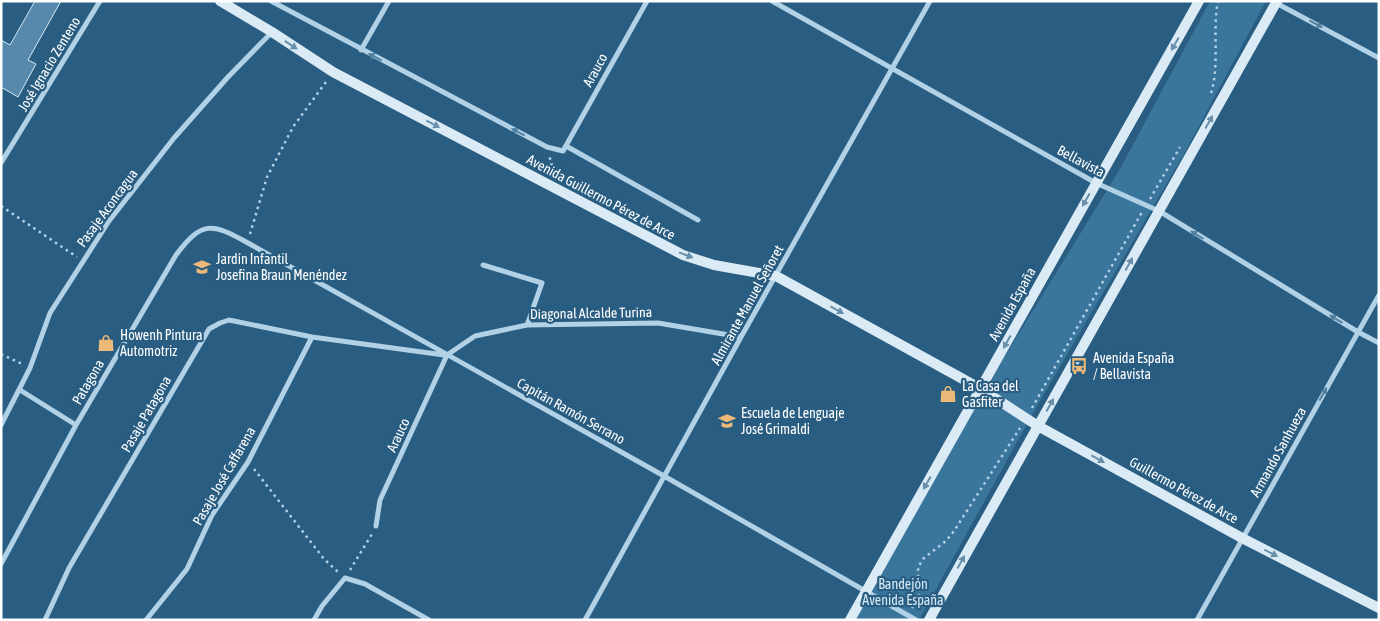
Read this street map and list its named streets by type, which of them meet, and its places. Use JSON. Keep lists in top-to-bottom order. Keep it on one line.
{"streets":{"main road":["Avenida Guillermo Pérez de Arce","Avenida España","Guillermo Pérez de Arce"],"street":["José Ignacio Zenteno","Arauco","Bellavista","Pasaje Aconcagua","Almirante Manuel Señoret","Diagonal Alcalde Turina","Patagona","Capitán Ramón Serrano","Pasaje Patagona","Armando Sanhueza","Pasaje José Caffarena"]},"crossings":[["Arauco","Avenida Guillermo Pérez de Arce"],["Arauco","Diagonal Alcalde Turina"],["Arauco","Capitán Ramón Serrano"],["Arauco","Pasaje Patagona"],["Bellavista","Avenida España"],["Bellavista","Almirante Manuel Señoret"],["Bellavista","Armando Sanhueza"],["Avenida Guillermo Pérez de Arce","Pasaje Aconcagua"],["Avenida Guillermo Pérez de Arce","Avenida España"],["Avenida Guillermo Pérez de Arce","Almirante Manuel Señoret"],["Avenida Guillermo Pérez de Arce","Guillermo Pérez de Arce"],["Avenida España","Capitán Ramón Serrano"],["Avenida España","Guillermo Pérez de Arce"],["Almirante Manuel Señoret","Diagonal Alcalde Turina"],["Almirante Manuel Señoret","Capitán Ramón Serrano"],["Diagonal Alcalde Turina","Capitán Ramón Serrano"],["Diagonal Alcalde Turina","Pasaje Patagona"],["Patagona","Capitán Ramón Serrano"],["Capitán Ramón Serrano","Pasaje Patagona"],["Pasaje Patagona","Pasaje José Caffarena"],["Armando Sanhueza","Guillermo Pérez de Arce"]],"one_way":["Armando Sanhueza","Guillermo Pérez de Arce"],"parks":["Bandejón Avenida España"],"places":{"school or university":["Jardín Infantil Josefina Braun Menéndez","Escuela de Lenguaje José Grimaldi"],"shop":["Howenh Pintura Automotriz","La Casa del Gasfiter"],"bus stop":["Avenida España / Bellavista"]}}
